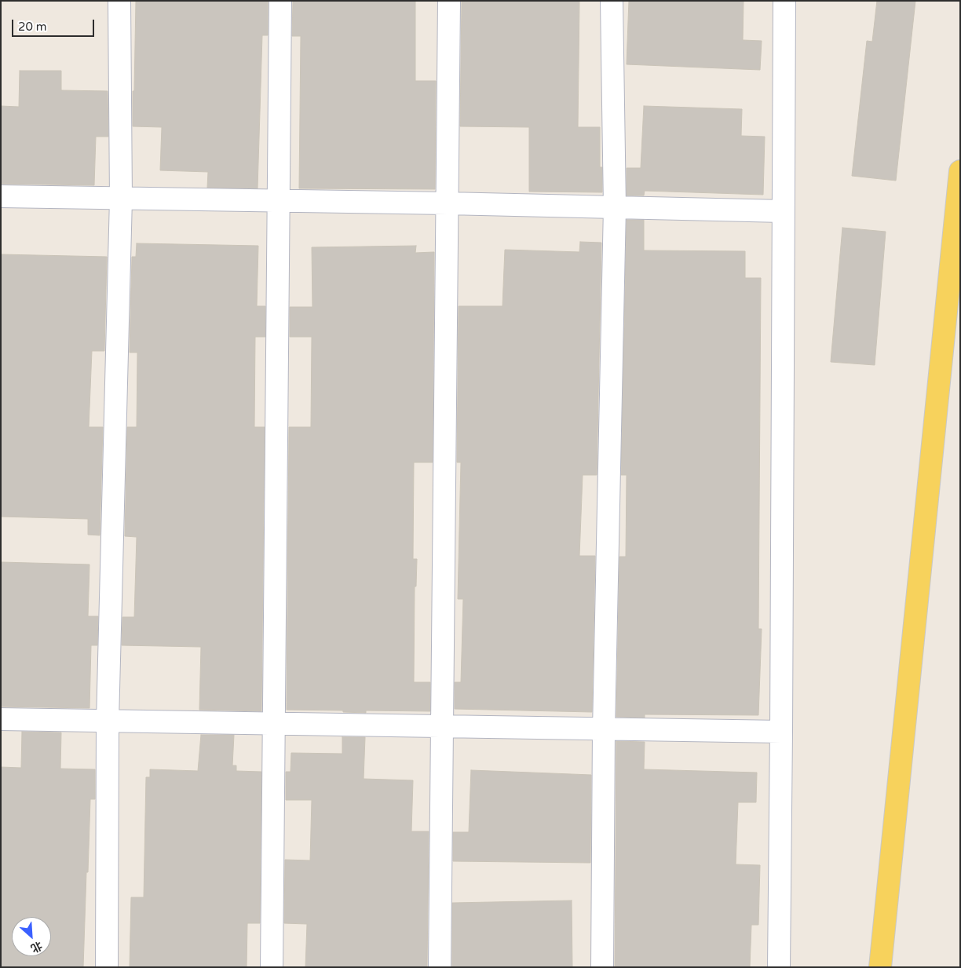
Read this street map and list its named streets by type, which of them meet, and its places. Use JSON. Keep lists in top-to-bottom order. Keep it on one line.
{"scale_bar":"20 m","north":"bottom right"}
